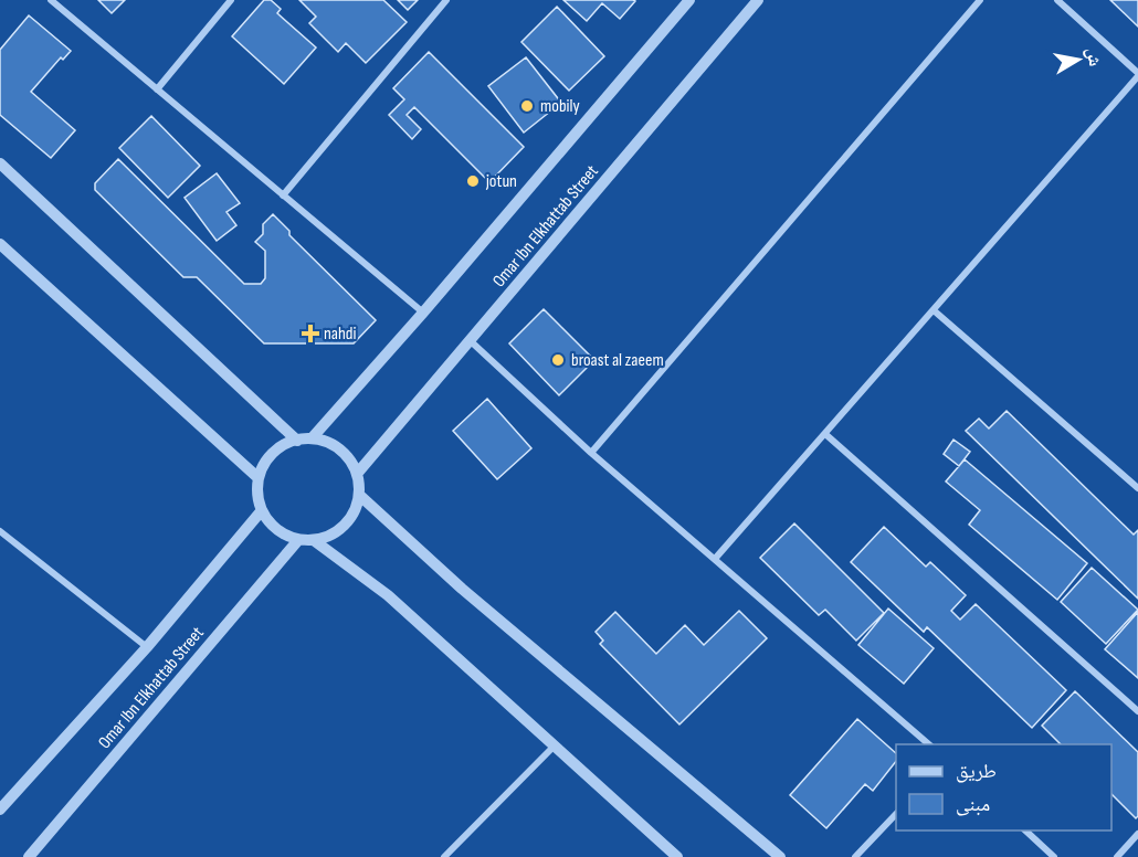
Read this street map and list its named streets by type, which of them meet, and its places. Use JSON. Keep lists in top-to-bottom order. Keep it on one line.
{"streets":{"street":["Omar Ibn Elkhattab Street"]},"places":{"other":["mobily","jotun","broast al zaeem"],"health":["nahdi"]},"legend":["طريق","مبنى"],"north":"right"}
